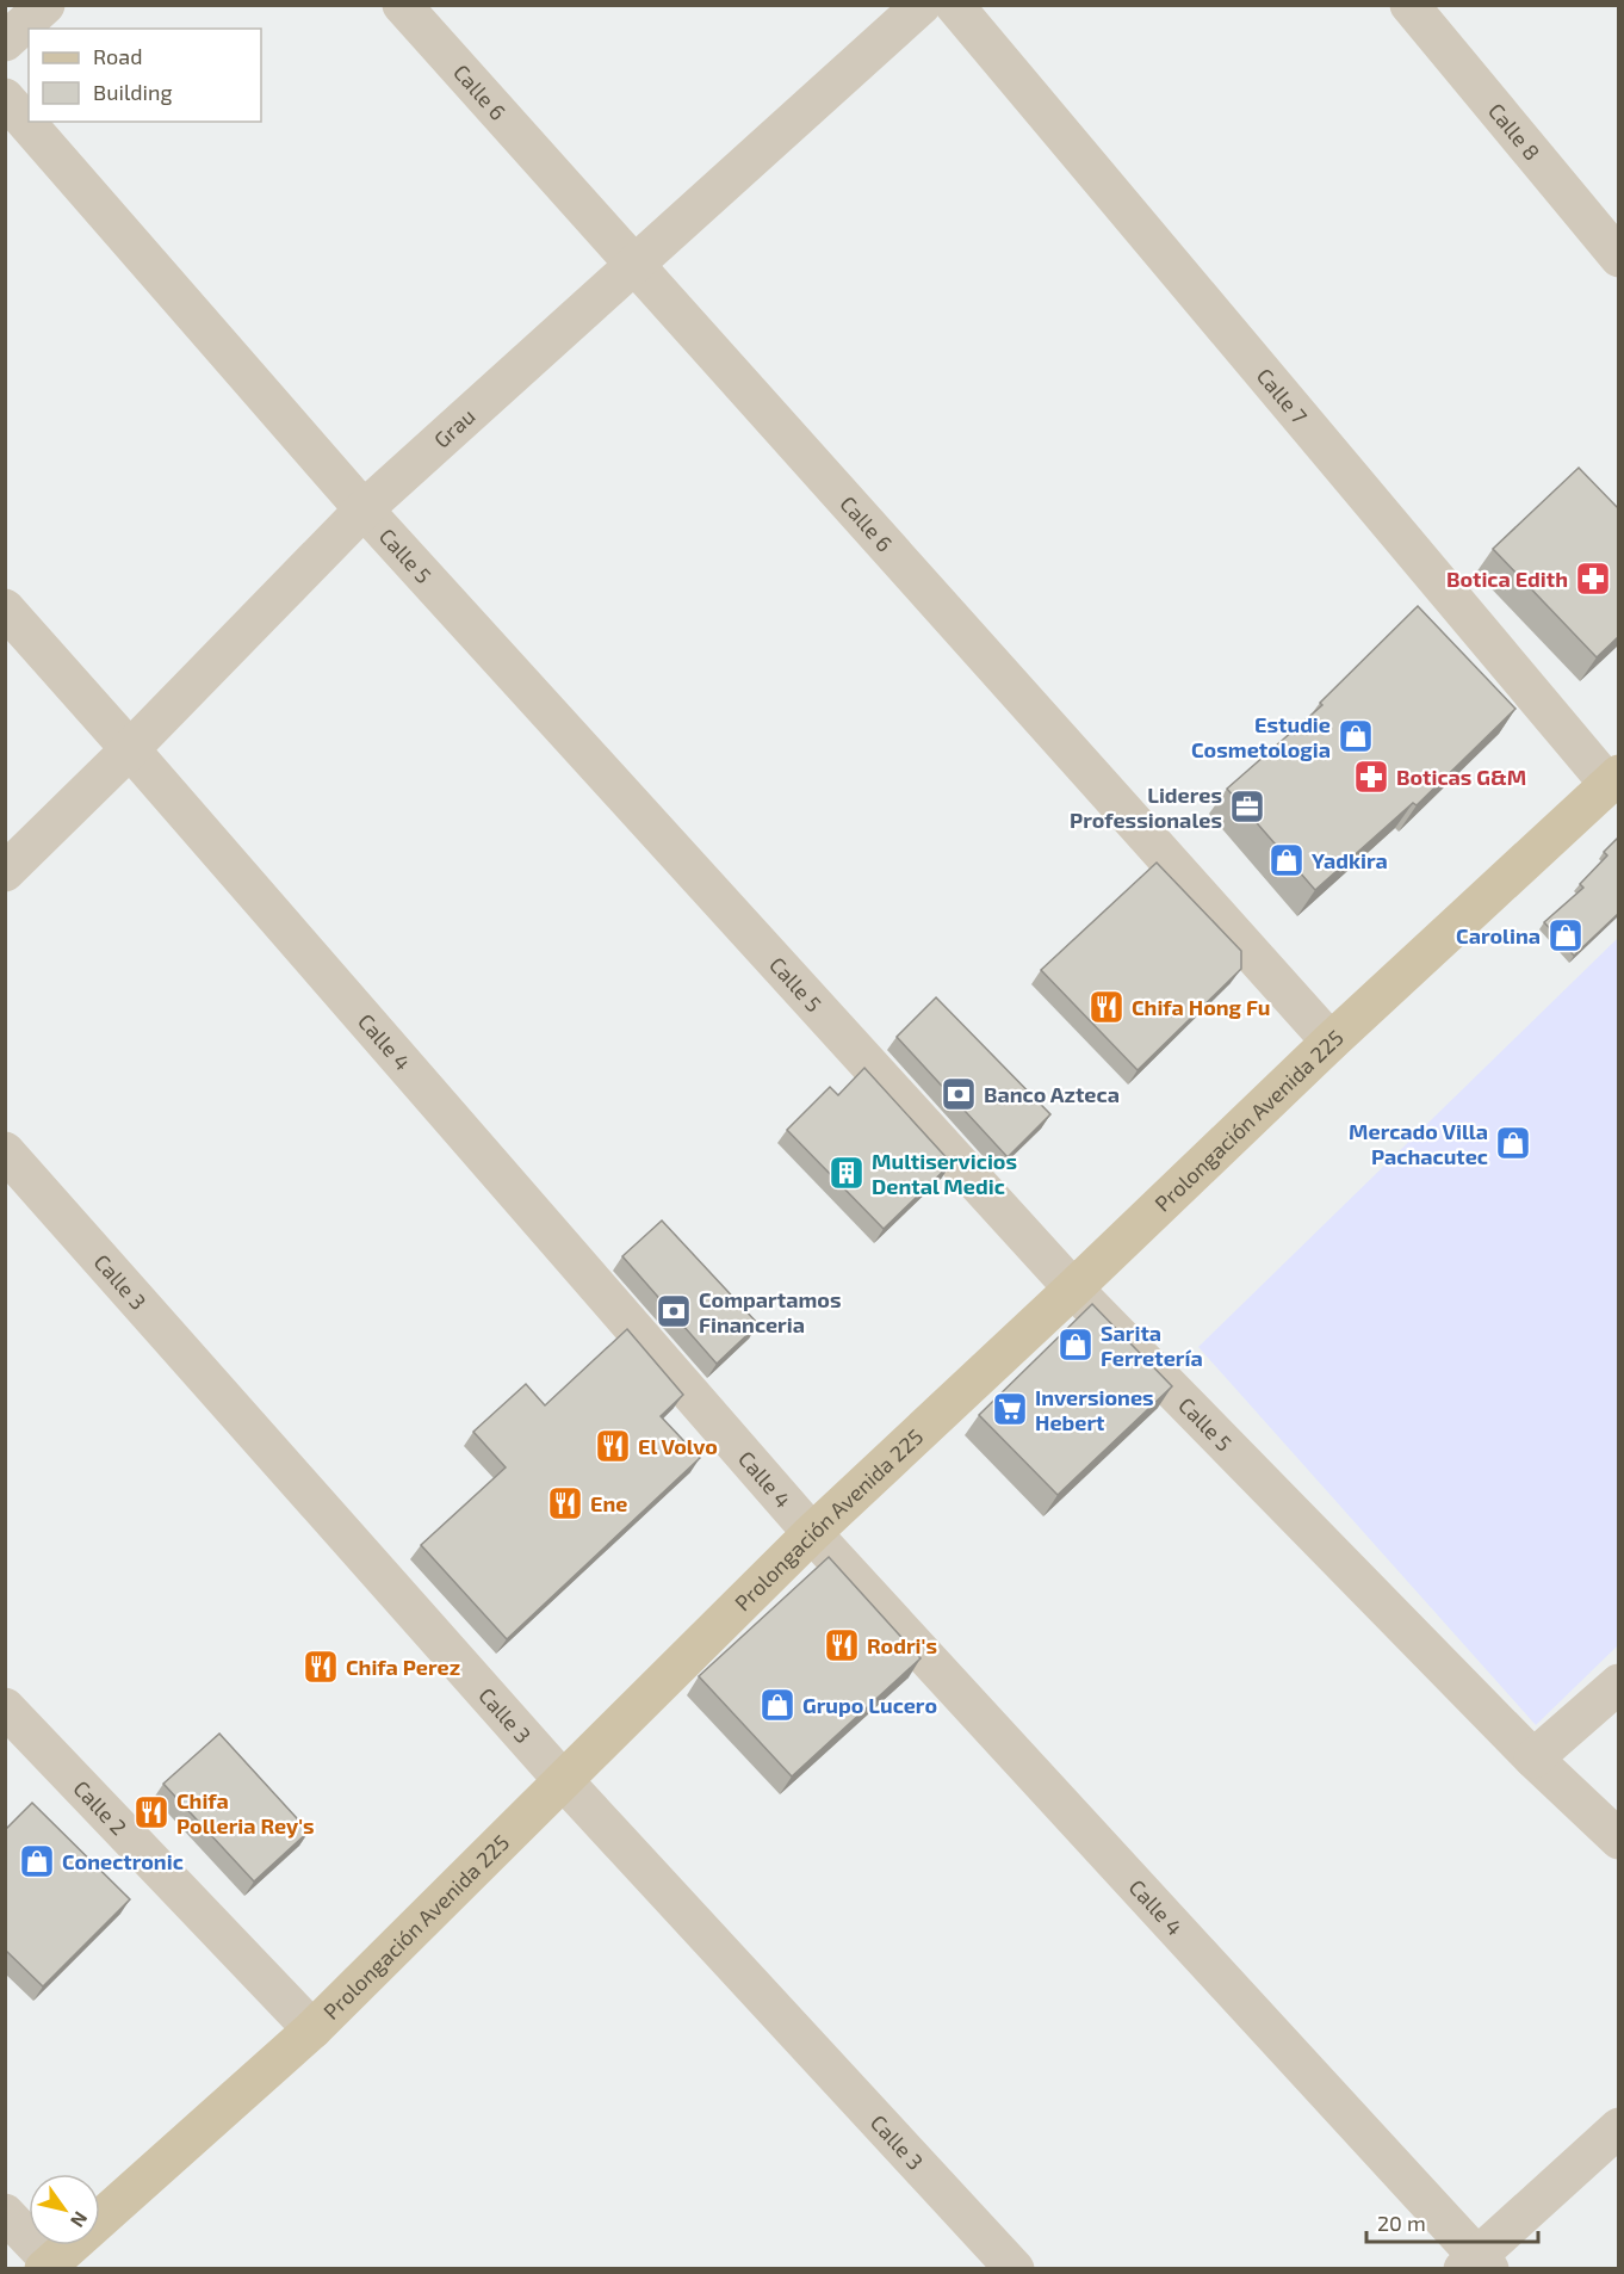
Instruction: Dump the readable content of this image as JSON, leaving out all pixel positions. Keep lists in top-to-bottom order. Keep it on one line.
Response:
{"streets":{"main road":["Prolongación Avenida 225"],"street":["Calle 6","Calle 8","Calle 7","Grau","Calle 5","Calle 4","Calle 3","Calle 2"]},"crossings":[["Calle 6","Grau"],["Calle 6","Prolongación Avenida 225"],["Calle 7","Prolongación Avenida 225"],["Grau","Calle 5"],["Grau","Calle 4"],["Calle 5","Prolongación Avenida 225"],["Calle 4","Prolongación Avenida 225"],["Prolongación Avenida 225","Calle 3"],["Prolongación Avenida 225","Calle 2"]],"places":{"pharmacy":["Botica Edith","Boticas G&M"],"shop":["Estudie Cosmetologia","Yadkira","Carolina","Mercado Villa Pachacutec","Sarita Ferretería","Grupo Lucero","Conectronic"],"office":["Lideres Professionales"],"restaurant":["Chifa Hong Fu","El Volvo","Ene","Rodri's","Chifa Perez","Chifa Polleria Rey's"],"bank":["Banco Azteca","Compartamos Financeria"],"building":["Multiservicios Dental Medic"],"supermarket":["Inversiones Hebert"]},"legend":["Road","Building"],"scale_bar":"20 m","north":"bottom right"}
